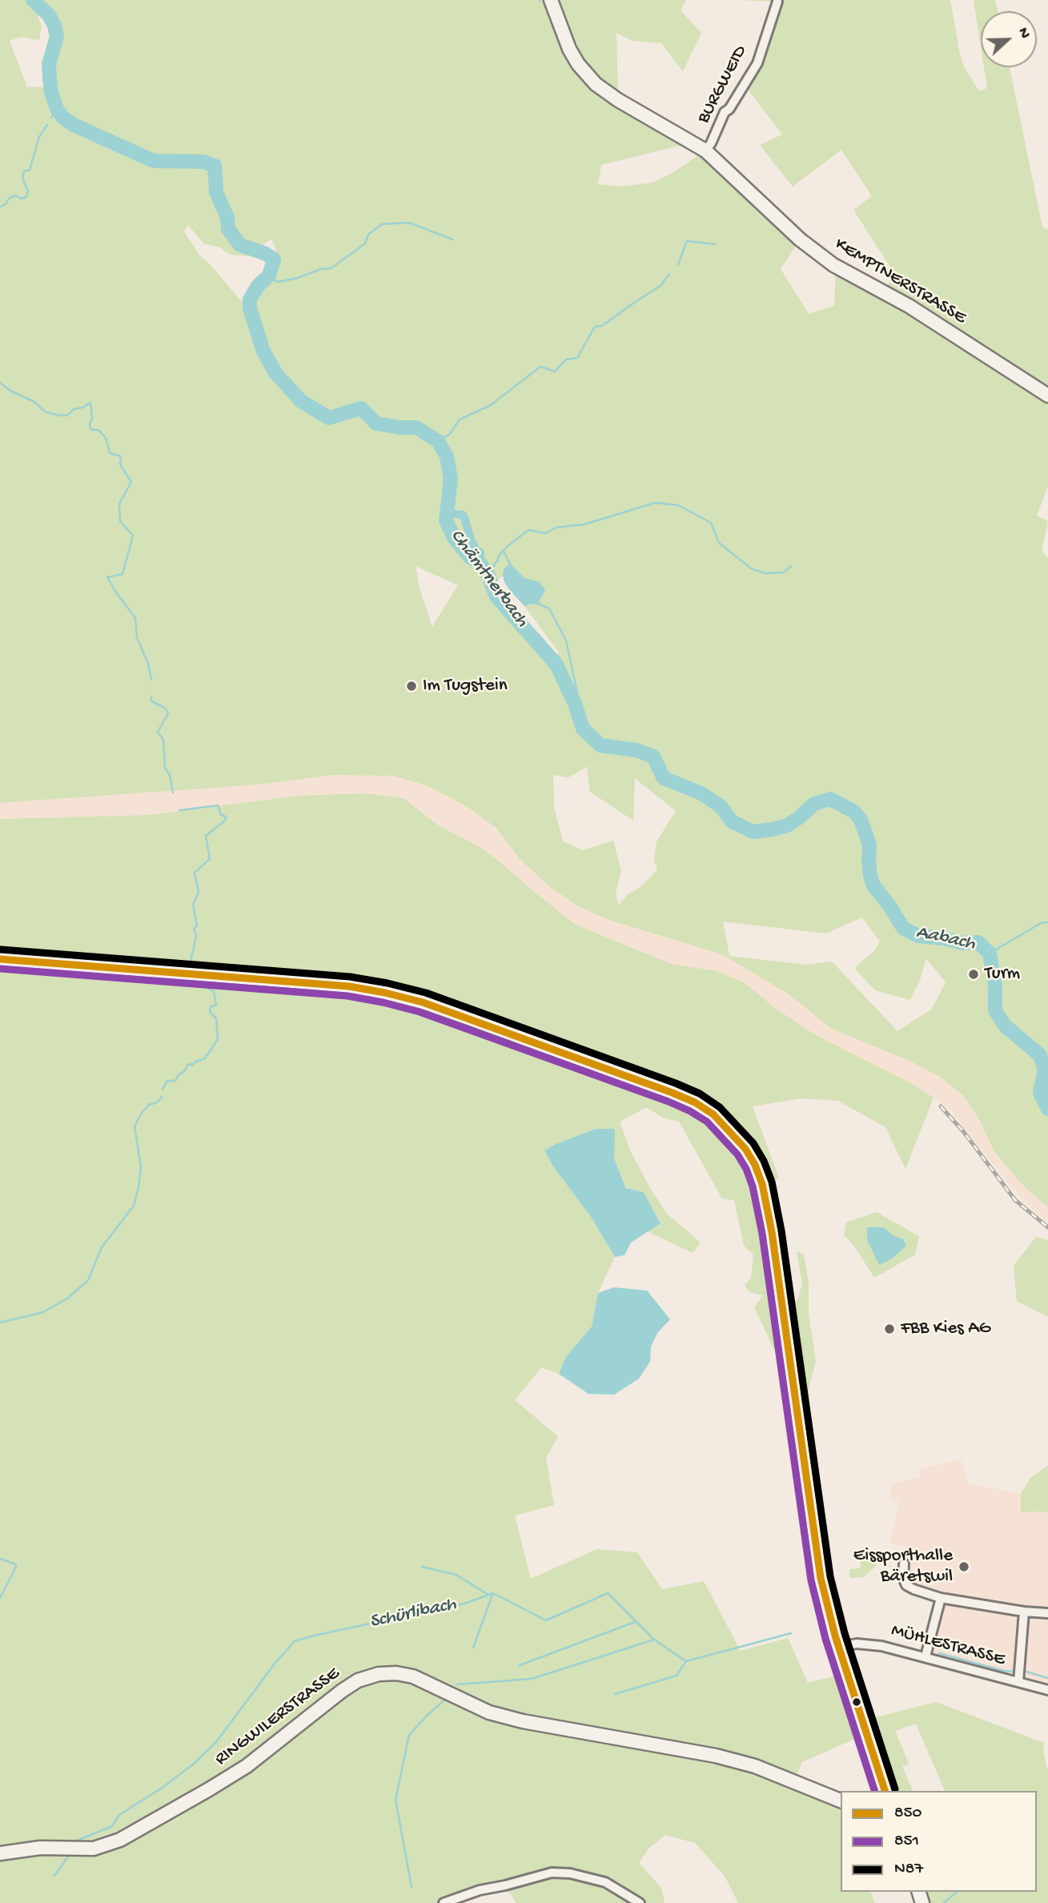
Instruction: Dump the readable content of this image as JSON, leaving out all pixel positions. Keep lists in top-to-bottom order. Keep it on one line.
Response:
{"streets":{"street":["BURGWEID","KEMPTNERSTRASSE","MÜHLESTRASSE","RINGWILERSTRASSE"]},"crossings":[["BURGWEID","KEMPTNERSTRASSE"]],"water":["Chämtnerbach","Aabach","Schürlibach"],"places":["Im Tugstein","Turm","FBB Kies AG","Eissporthalle Bäretswil"],"lines":["transit line N87","transit line 850","transit line 851"],"legend":["850","851","N87"],"north":"right"}
